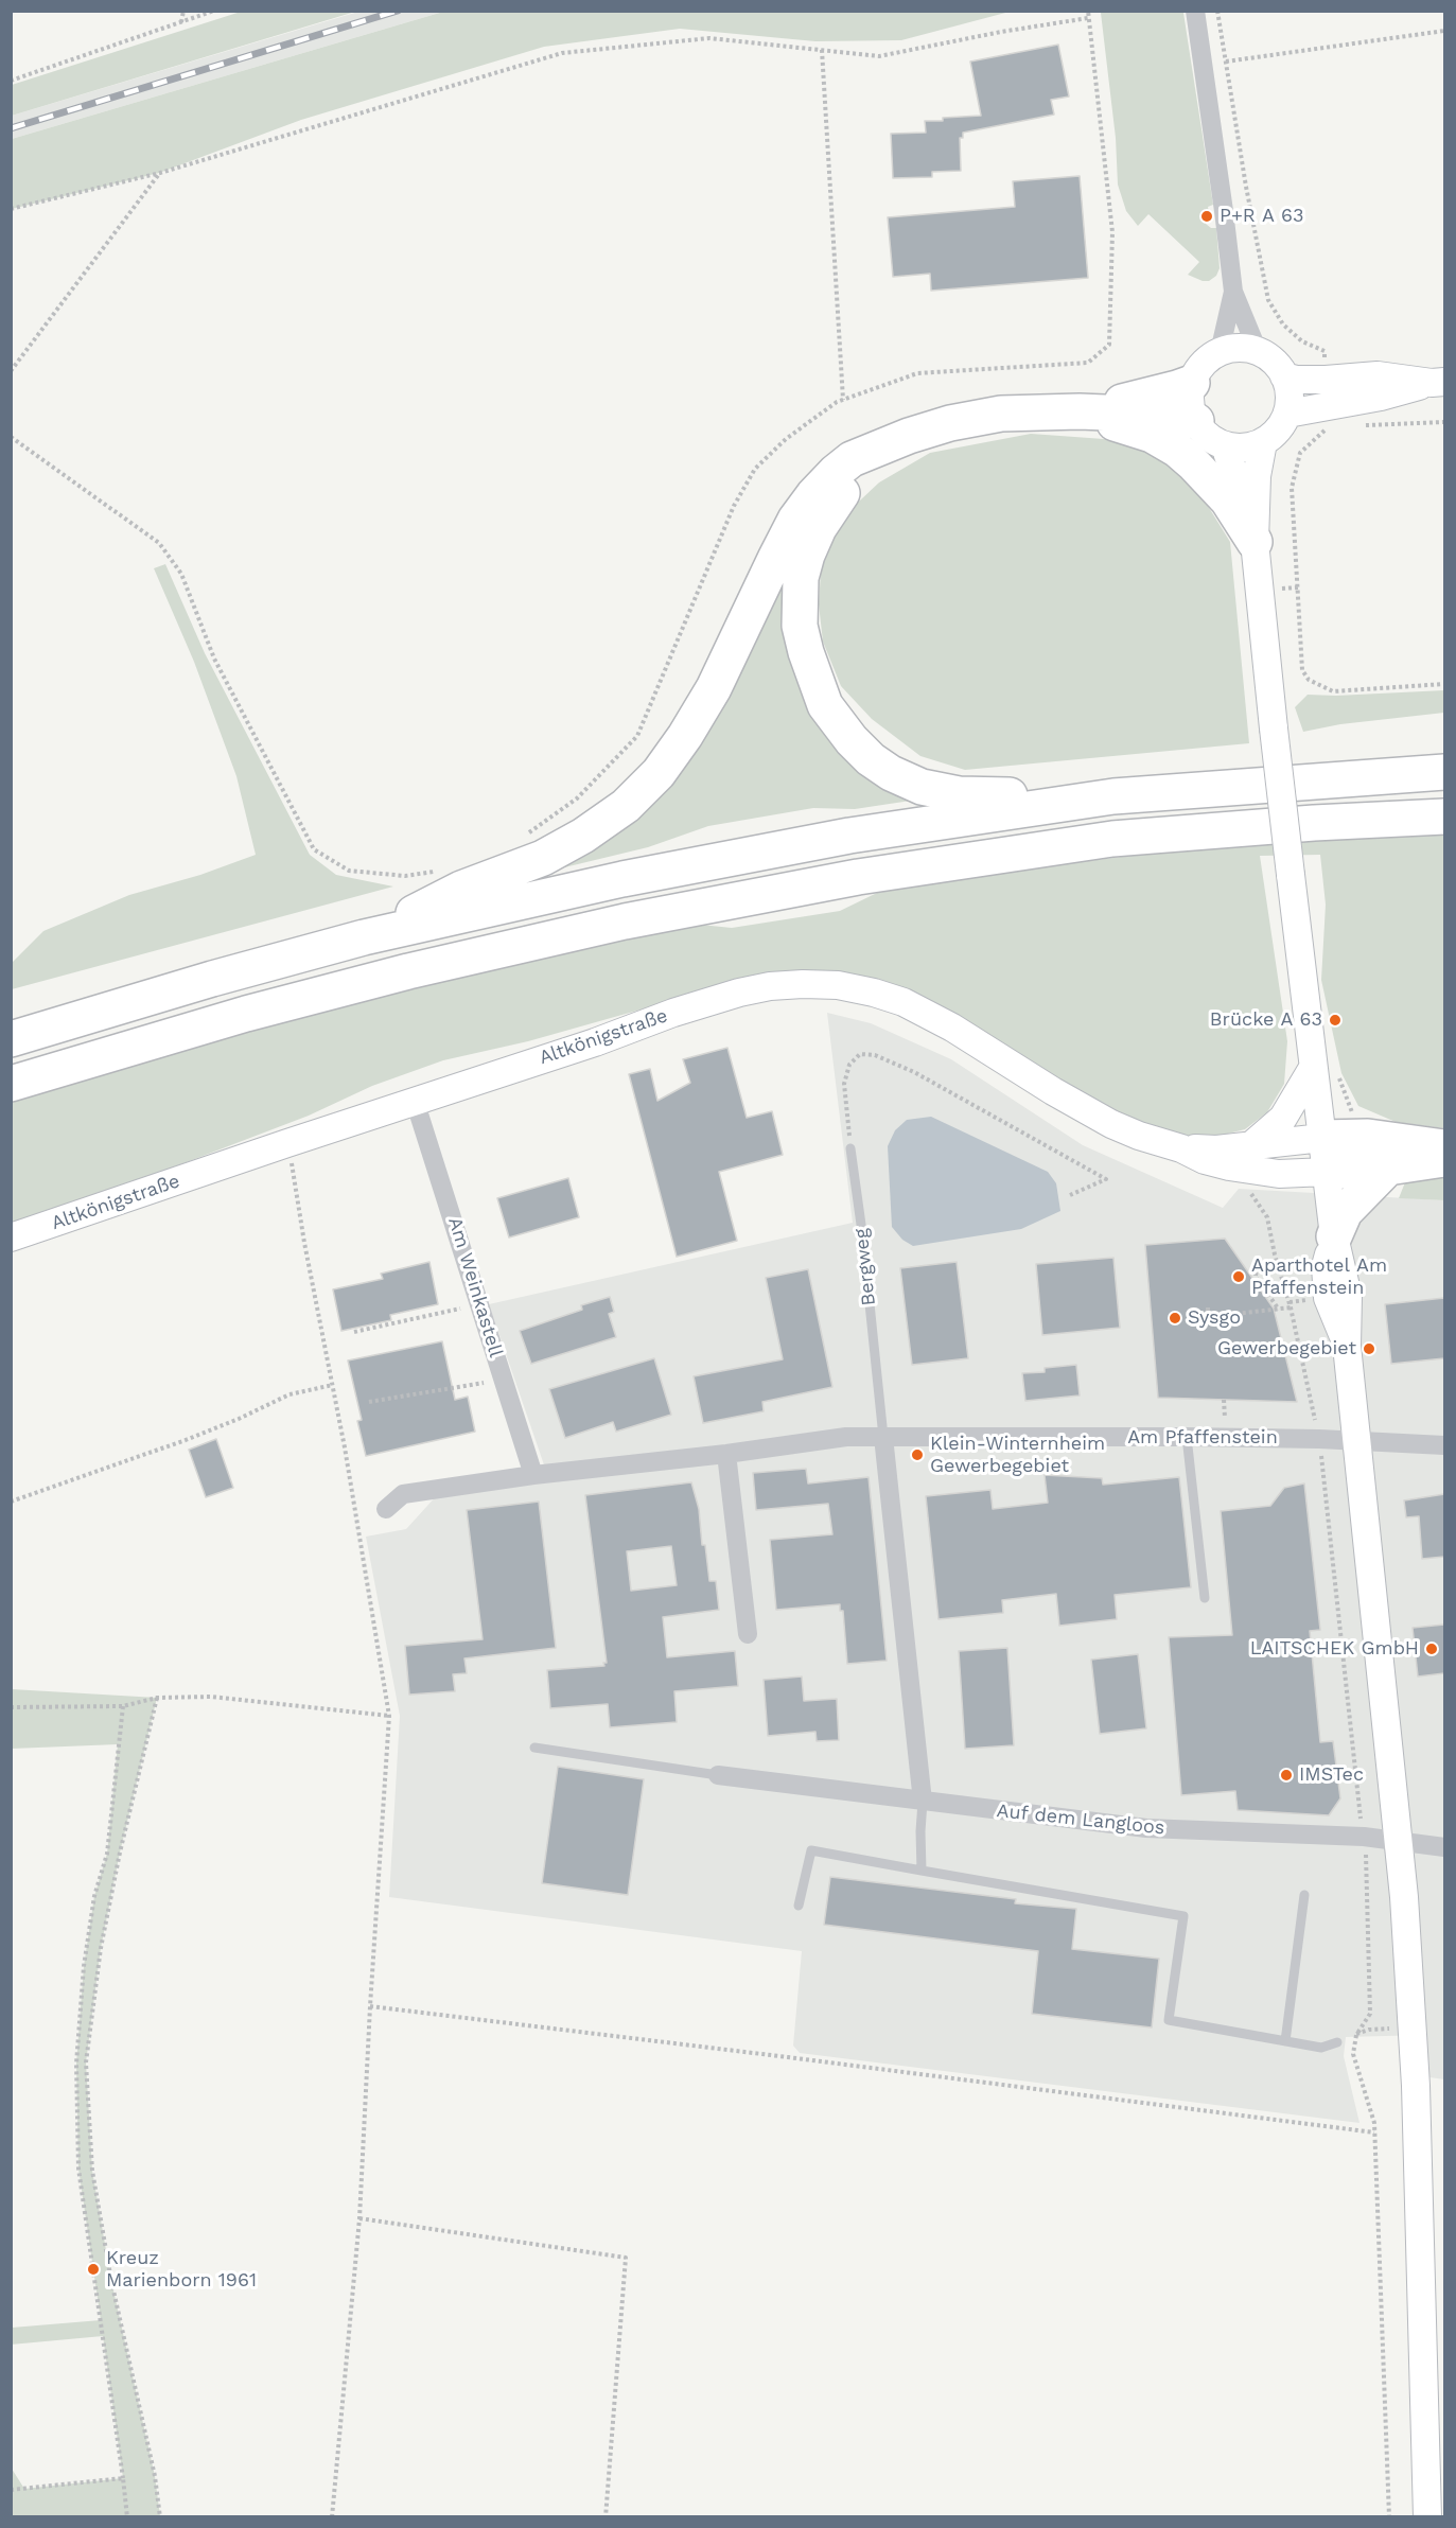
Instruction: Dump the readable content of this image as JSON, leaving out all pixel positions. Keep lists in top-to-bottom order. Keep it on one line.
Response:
{"streets":{"main road":["Altkönigstraße"],"street":["Bergweg","Am Weinkastell","Am Pfaffenstein","Auf dem Langloos"]},"crossings":[["Altkönigstraße","Am Weinkastell"],["Bergweg","Am Pfaffenstein"],["Bergweg","Auf dem Langloos"]],"places":["P+R A 63","Brücke A 63","Aparthotel Am Pfaffenstein","Sysgo","Gewerbegebiet","Klein-Winternheim Gewerbegebiet","LAITSCHEK GmbH","IMSTec","Kreuz Marienborn 1961"]}
